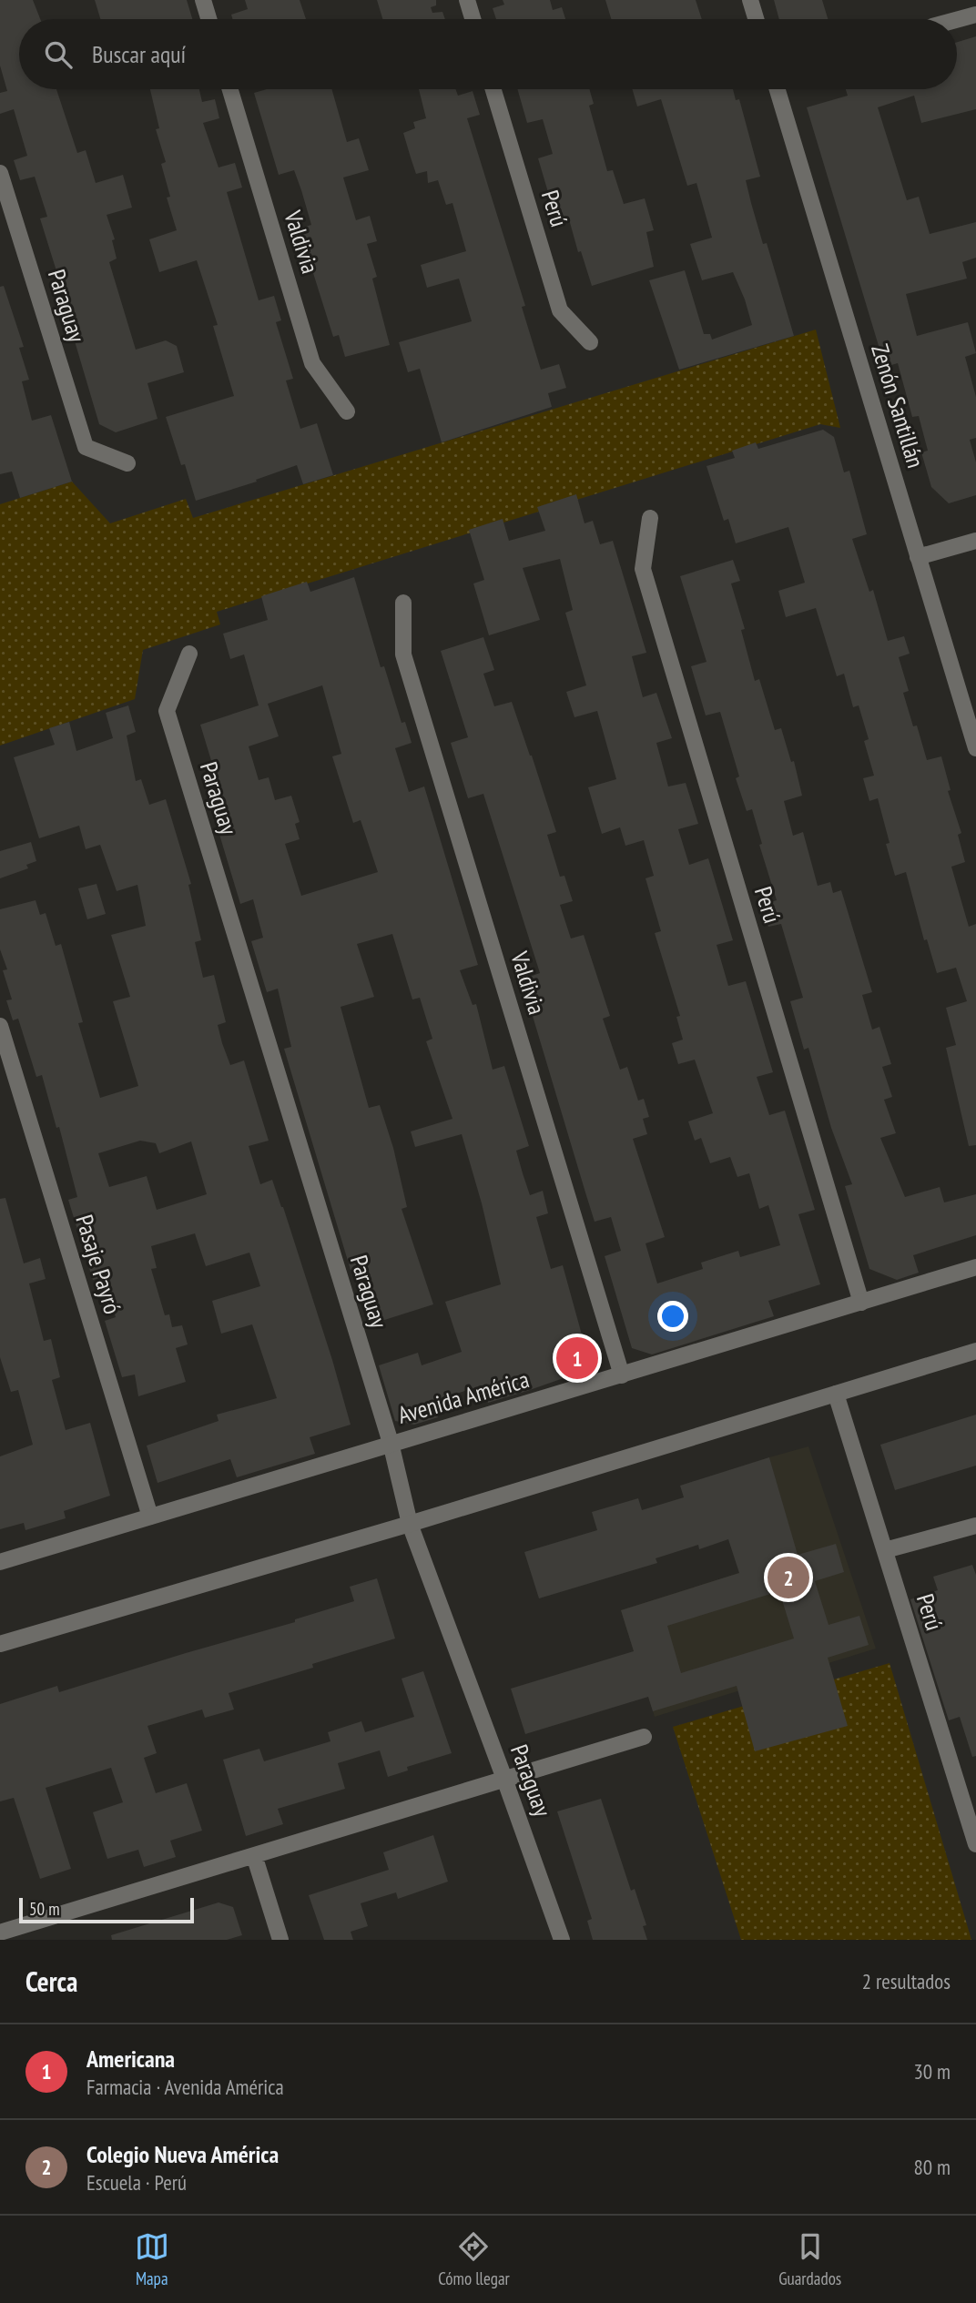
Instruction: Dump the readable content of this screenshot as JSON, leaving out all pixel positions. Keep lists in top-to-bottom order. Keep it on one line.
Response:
{"streets":{"street":["Perú","Valdivia","Paraguay","Zenón Santillán","Pasaje Payró","Avenida América"]},"crossings":[["Perú","Avenida América"],["Valdivia","Avenida América"],["Paraguay","Avenida América"],["Pasaje Payró","Avenida América"]],"scale_bar":"50 m","page":{"search":"Buscar aquí","pins":["1","2"],"scale":"50 m","heading":["Cerca","2 resultados"],"list":[{"mark":"1","name":"Americana","note":"Farmacia · Avenida América","value":"30 m"},{"mark":"2","name":"Colegio Nueva América","note":"Escuela · Perú","value":"80 m"}],"nav":["Mapa","Cómo llegar","Guardados"]}}
